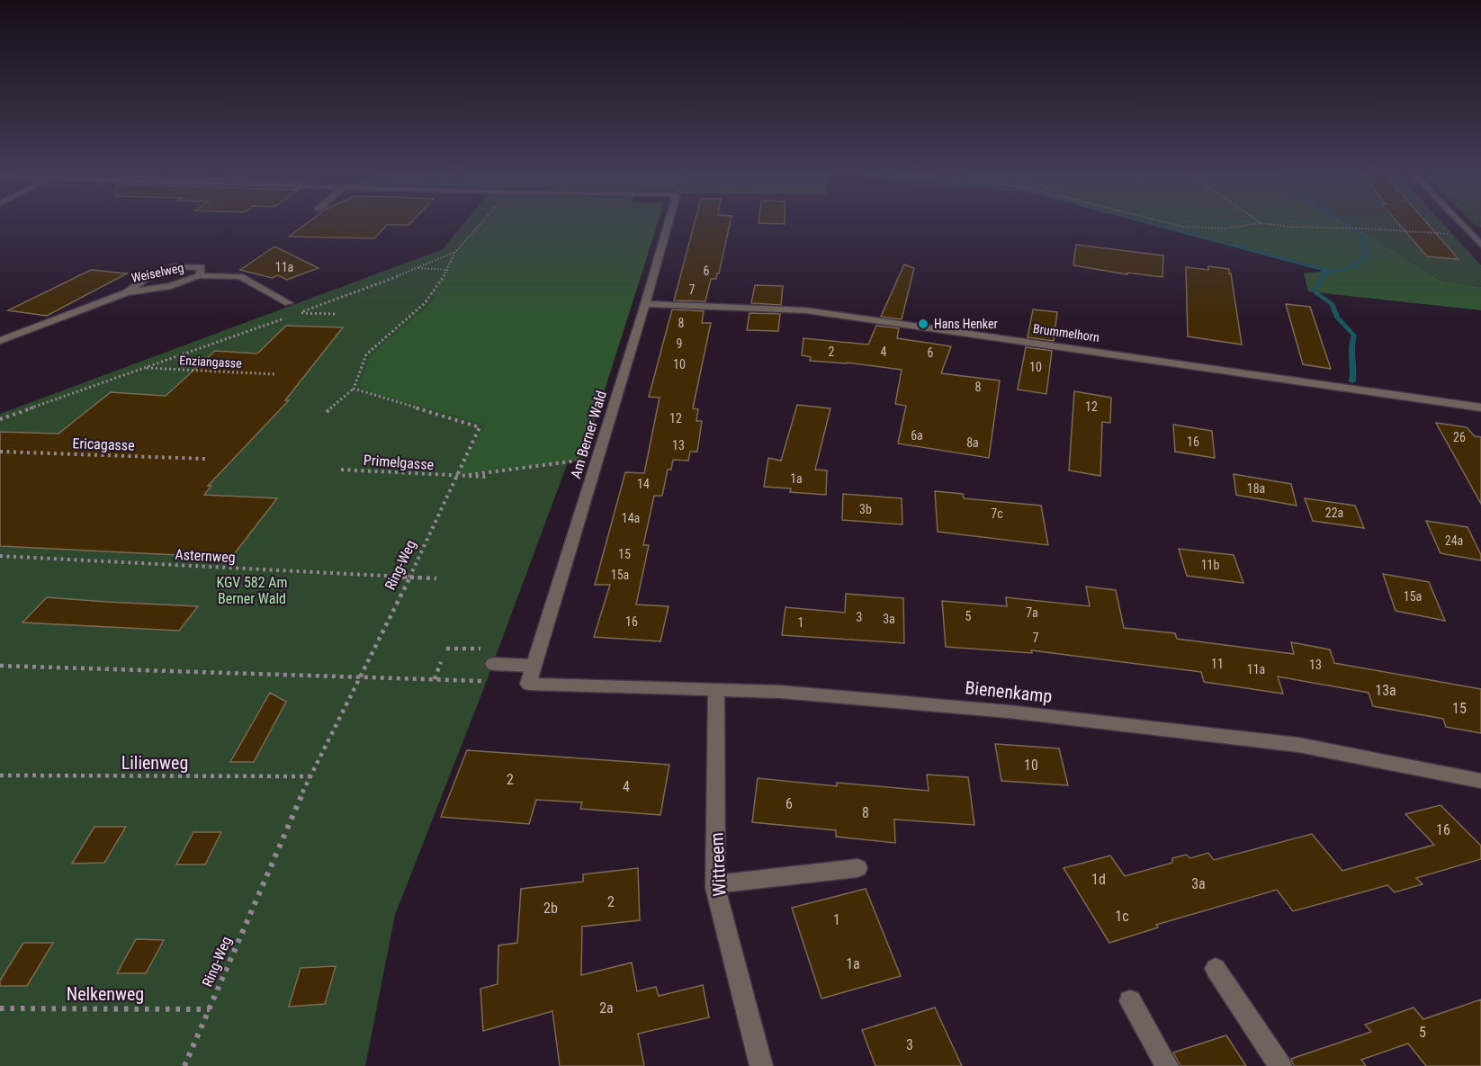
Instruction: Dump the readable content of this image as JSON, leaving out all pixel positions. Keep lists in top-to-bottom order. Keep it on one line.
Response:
{"streets":{"street":["Weiselweg","Brummelhorn","Am Berner Wald","Bienenkamp","Wittreem"],"path":["Enziangasse","Ericagasse","Primelgasse","Asternweg","Ring-Weg","Lilienweg","Nelkenweg"]},"crossings":[["Brummelhorn","Am Berner Wald"],["Am Berner Wald","Primelgasse"],["Am Berner Wald","Bienenkamp"],["Primelgasse","Ring-Weg"],["Asternweg","Ring-Weg"],["Ring-Weg","Lilienweg"],["Ring-Weg","Nelkenweg"],["Bienenkamp","Wittreem"]],"parks":["KGV 582 Am Berner Wald"],"places":["Hans Henker"],"house_numbers":["11a","6","7","8","9","2","4","6","10","10","8","12","12","6a","26","16","8a","13","1a","14","18a","3b","22a","7c","14a","24a","15","11b","15a","15a","7a","5","3","3a","16","1","7","11","13","11a","13a","15","10","2","4","6","8","16","1d","3a","2","2b","1c","1","1a","2a","5","3"]}
